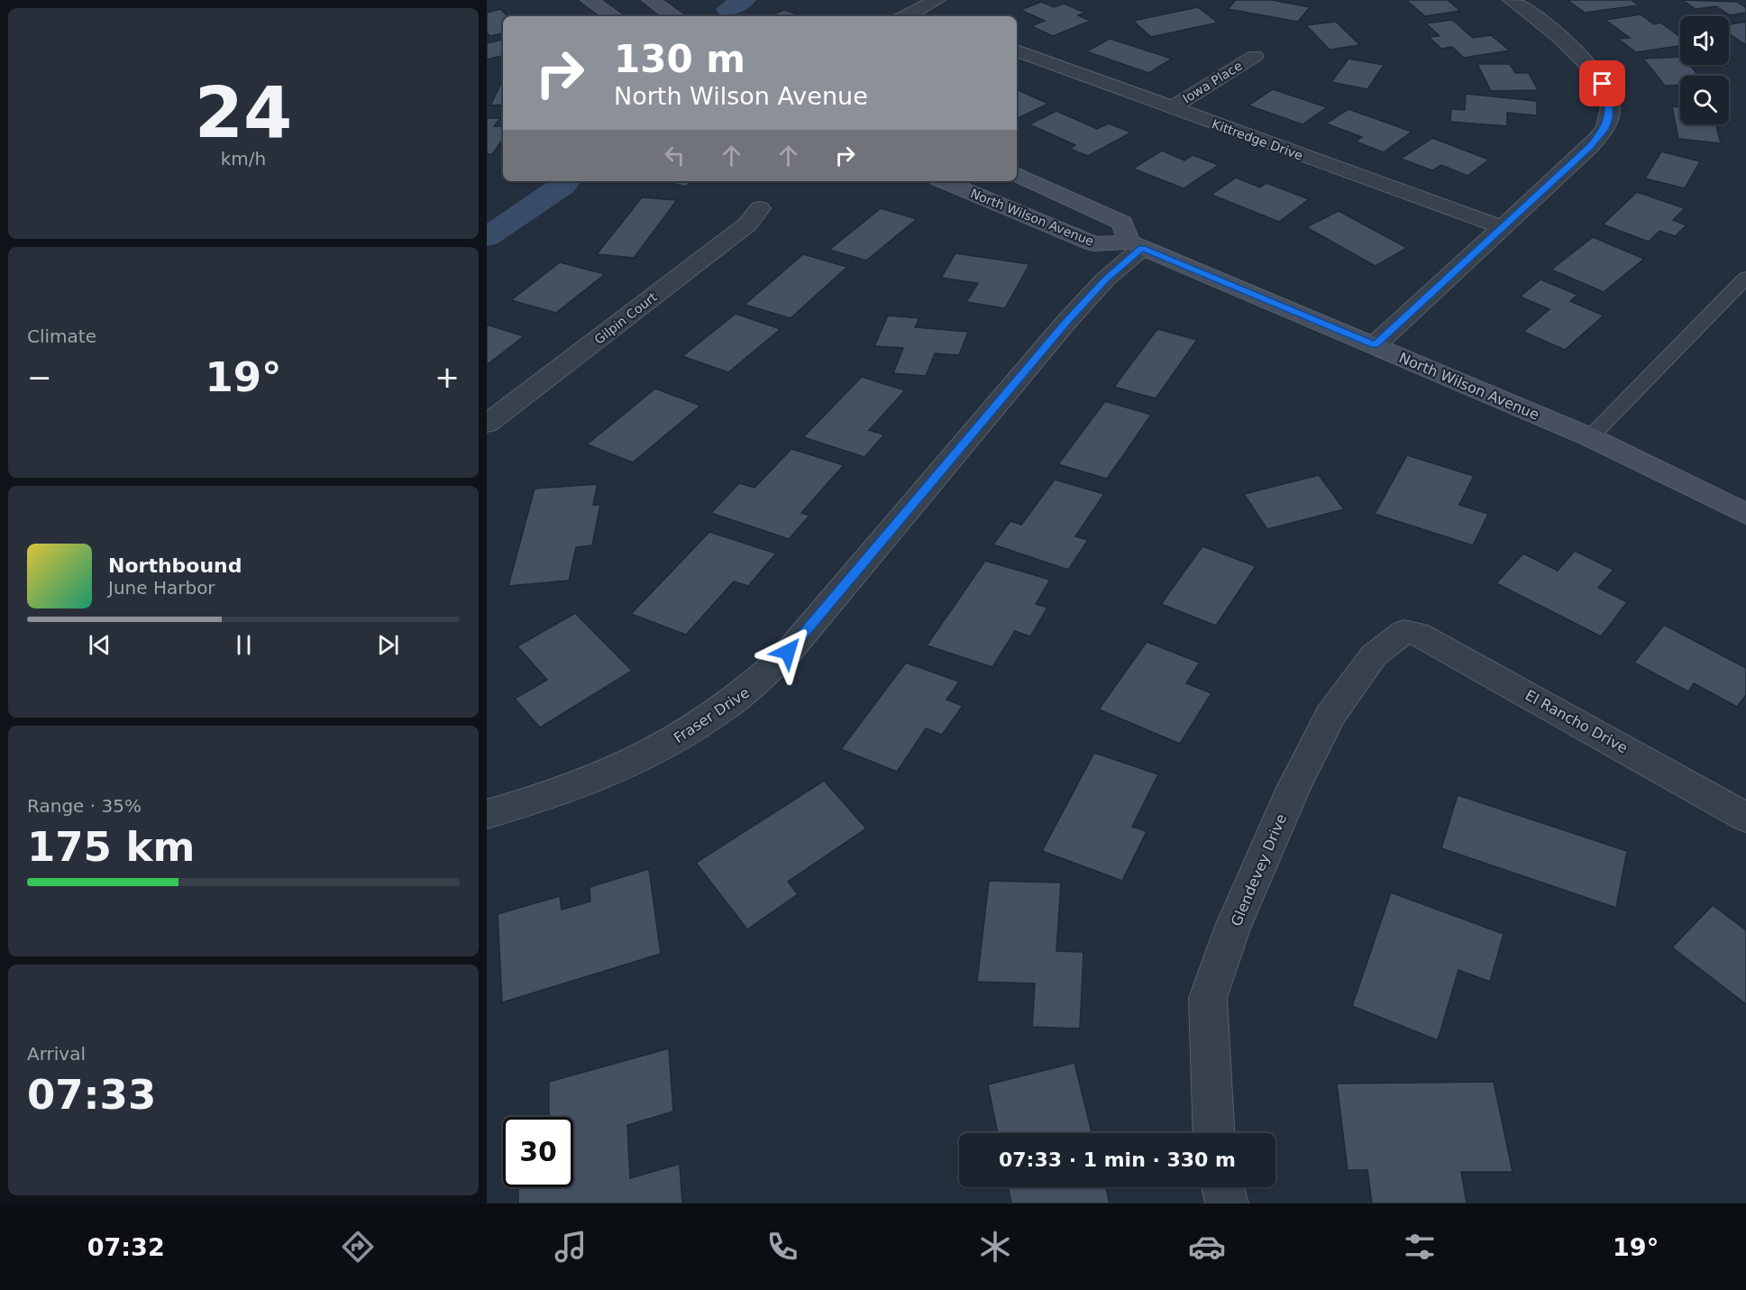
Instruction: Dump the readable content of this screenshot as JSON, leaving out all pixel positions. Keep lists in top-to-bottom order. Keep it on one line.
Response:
{"streets":{"main road":["North Wilson Avenue"],"street":["Iowa Place","Kittredge Drive","Gilpin Court","Fraser Drive","El Rancho Drive","Glendevey Drive"]},"crossings":[["Iowa Place","Kittredge Drive"],["North Wilson Avenue","Fraser Drive"],["El Rancho Drive","Glendevey Drive"]],"page":{"tile":[["24","km/h"],"Climate",["Range · 35%","175 km"],["Arrival","07:33"]],"turn":["130 m","North Wilson Avenue"],"heat":["−","19°","+"],"song":["Northbound","June Harbor"],"limit":"30","trip":"07:33 · 1 min · 330 m","tabs":["07:32","19°"]}}
